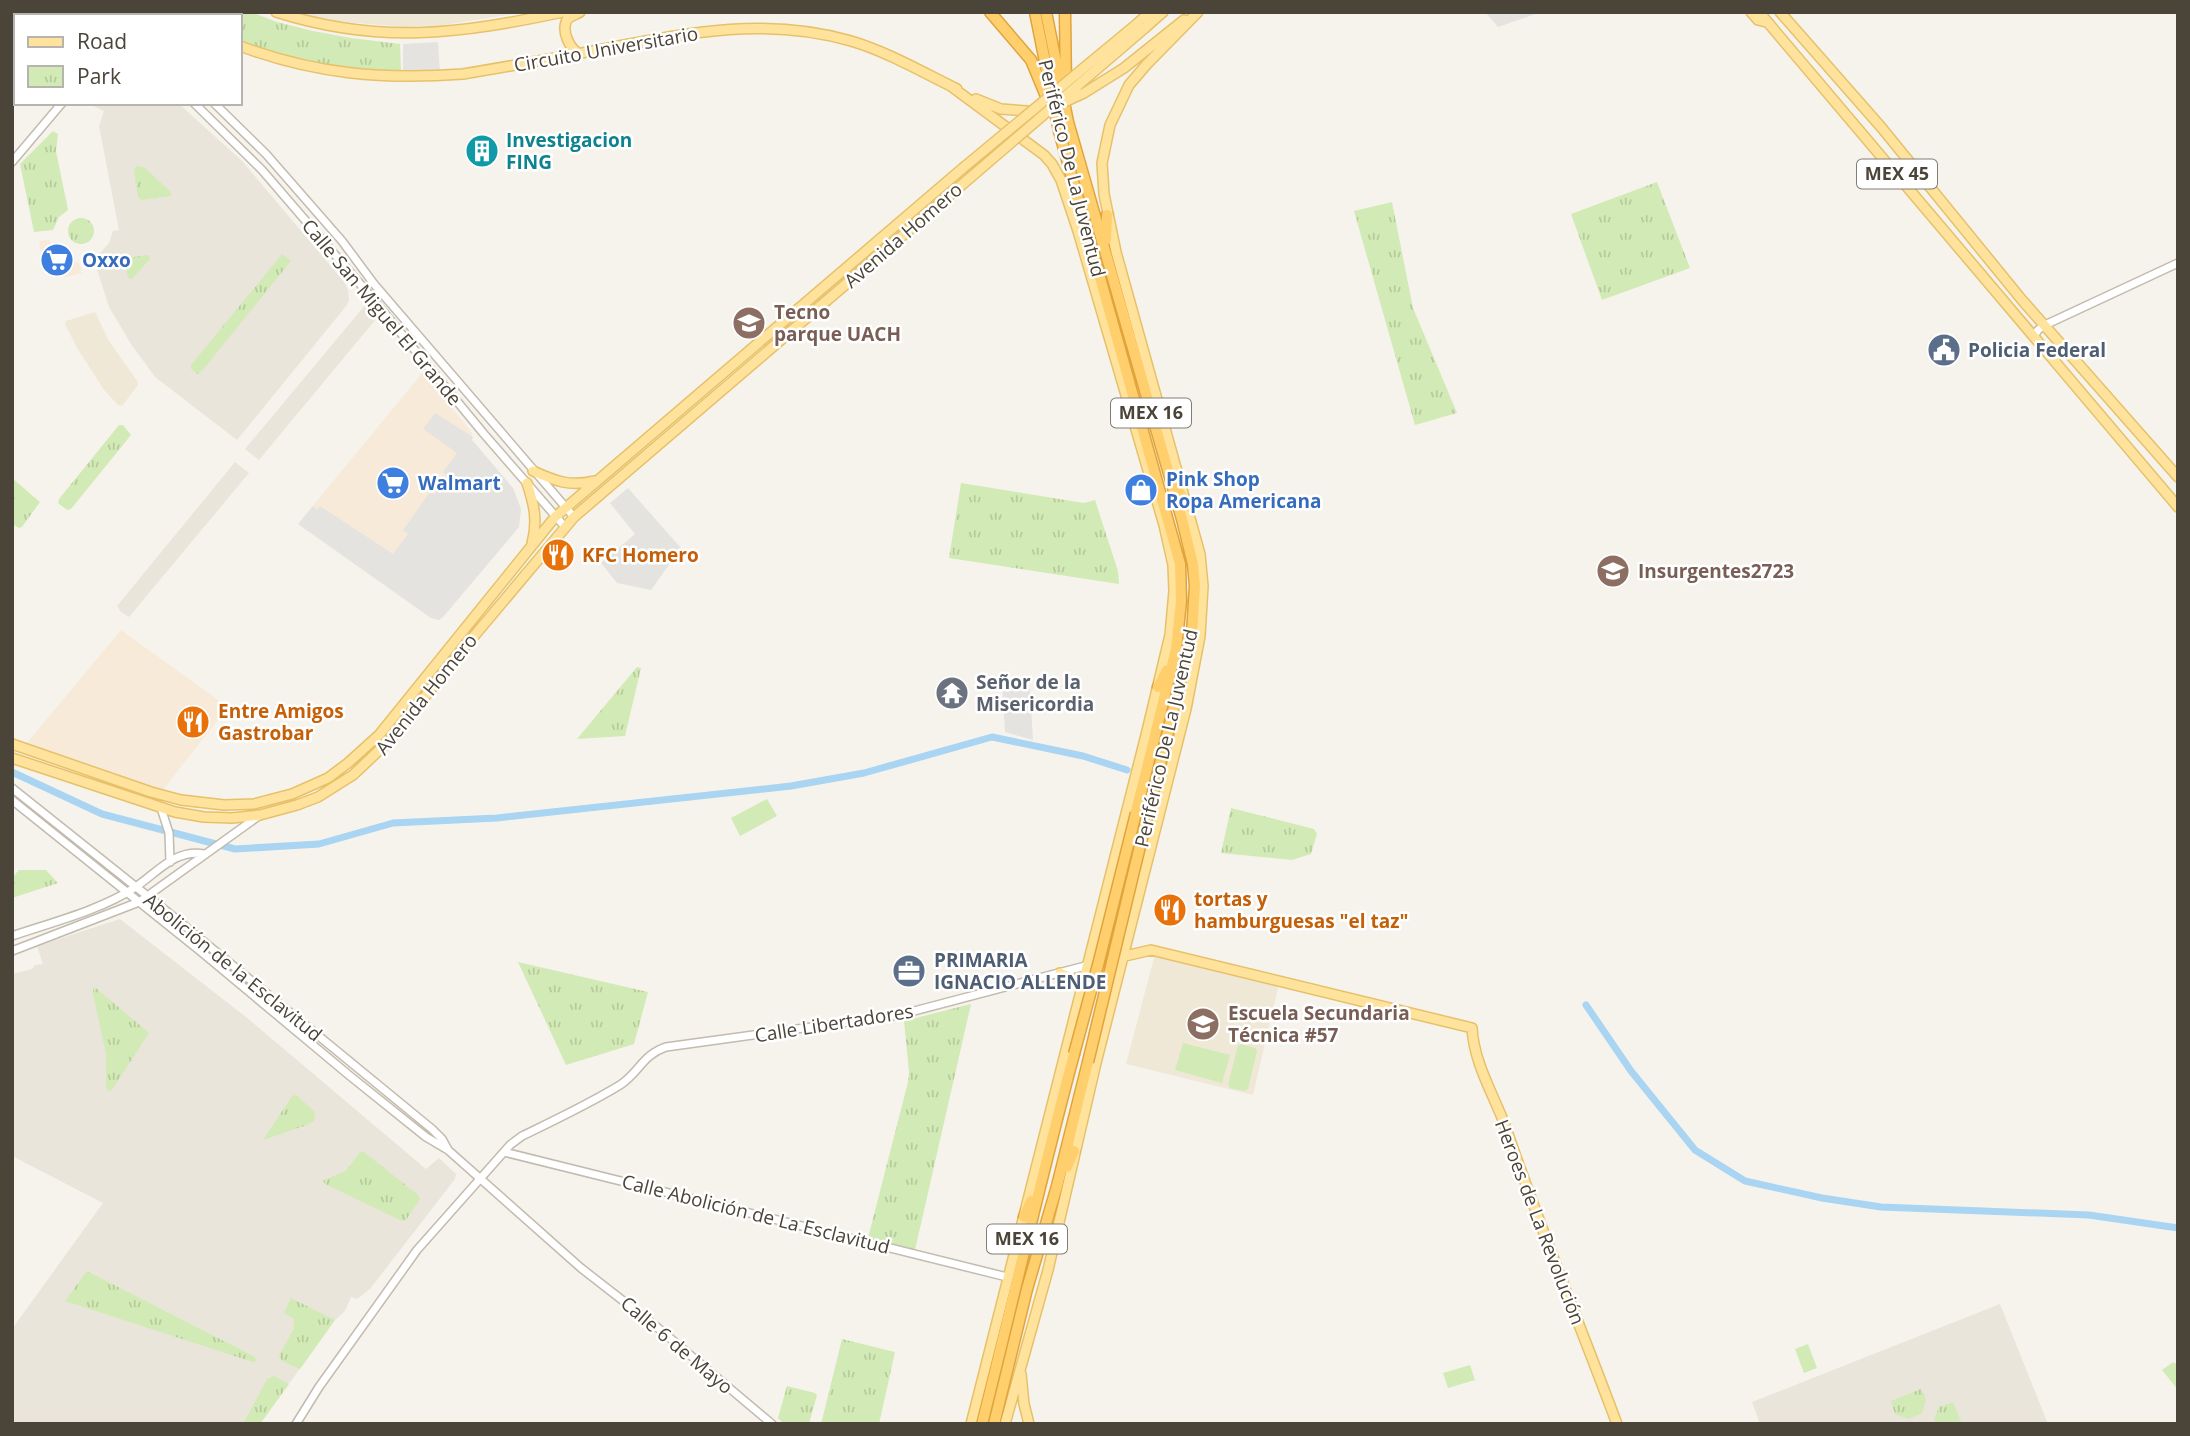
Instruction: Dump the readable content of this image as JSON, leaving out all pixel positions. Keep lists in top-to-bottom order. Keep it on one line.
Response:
{"streets":{"highway":["Periférico De La Juventud","MEX 16"],"main road":["Circuito Universitario","MEX 45","Avenida Homero","Calle Libertadores","Heroes de La Revolución"],"street":["Calle San Miguel El Grande","Abolición de la Esclavitud","Calle Abolición de La Esclavitud","Calle 6 de Mayo"]},"crossings":[["Circuito Universitario","Periférico De La Juventud"],["Periférico De La Juventud","Calle Libertadores"],["Periférico De La Juventud","Calle Abolición de La Esclavitud"],["Avenida Homero","Calle San Miguel El Grande"],["Abolición de la Esclavitud","Calle Libertadores"],["Abolición de la Esclavitud","Calle 6 de Mayo"],["Calle Libertadores","Calle Abolición de La Esclavitud"],["Calle Libertadores","Heroes de La Revolución"],["Calle Libertadores","Calle 6 de Mayo"]],"places":{"building":["Investigacion FING"],"supermarket":["Oxxo","Walmart"],"school or university":["Tecno parque UACH","Insurgentes2723","Escuela Secundaria Técnica #57"],"public building":["Policia Federal"],"shop":["Pink Shop Ropa Americana"],"restaurant":["KFC Homero","Entre Amigos Gastrobar","tortas y hamburguesas \"el taz\""],"temple":["Señor de la Misericordia"],"office":["PRIMARIA IGNACIO ALLENDE"]},"legend":["Road","Park"]}
